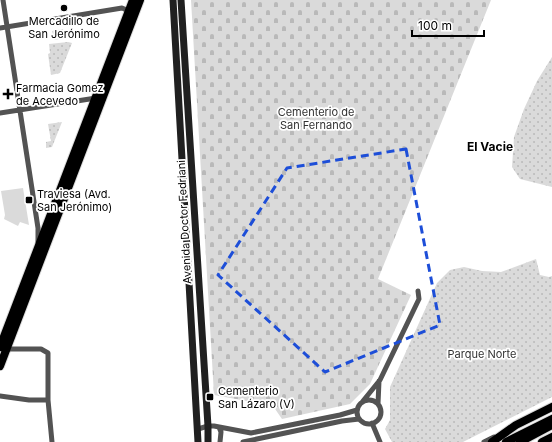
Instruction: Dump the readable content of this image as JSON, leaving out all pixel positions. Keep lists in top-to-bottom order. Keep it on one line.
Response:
{"streets":{"main road":["Avenida Doctor Fedriani"]},"districts":["El Vacie"],"parks":["Cementerio de San Fernando","Parque Norte"],"places":{"other":["Mercadillo de San Jerónimo"],"health":["Farmacia Gomez de Acevedo"],"transit":["Traviesa (Avd. San Jerónimo)","Cementerio San Lázaro (V)"]},"scale_bar":"100 m"}
